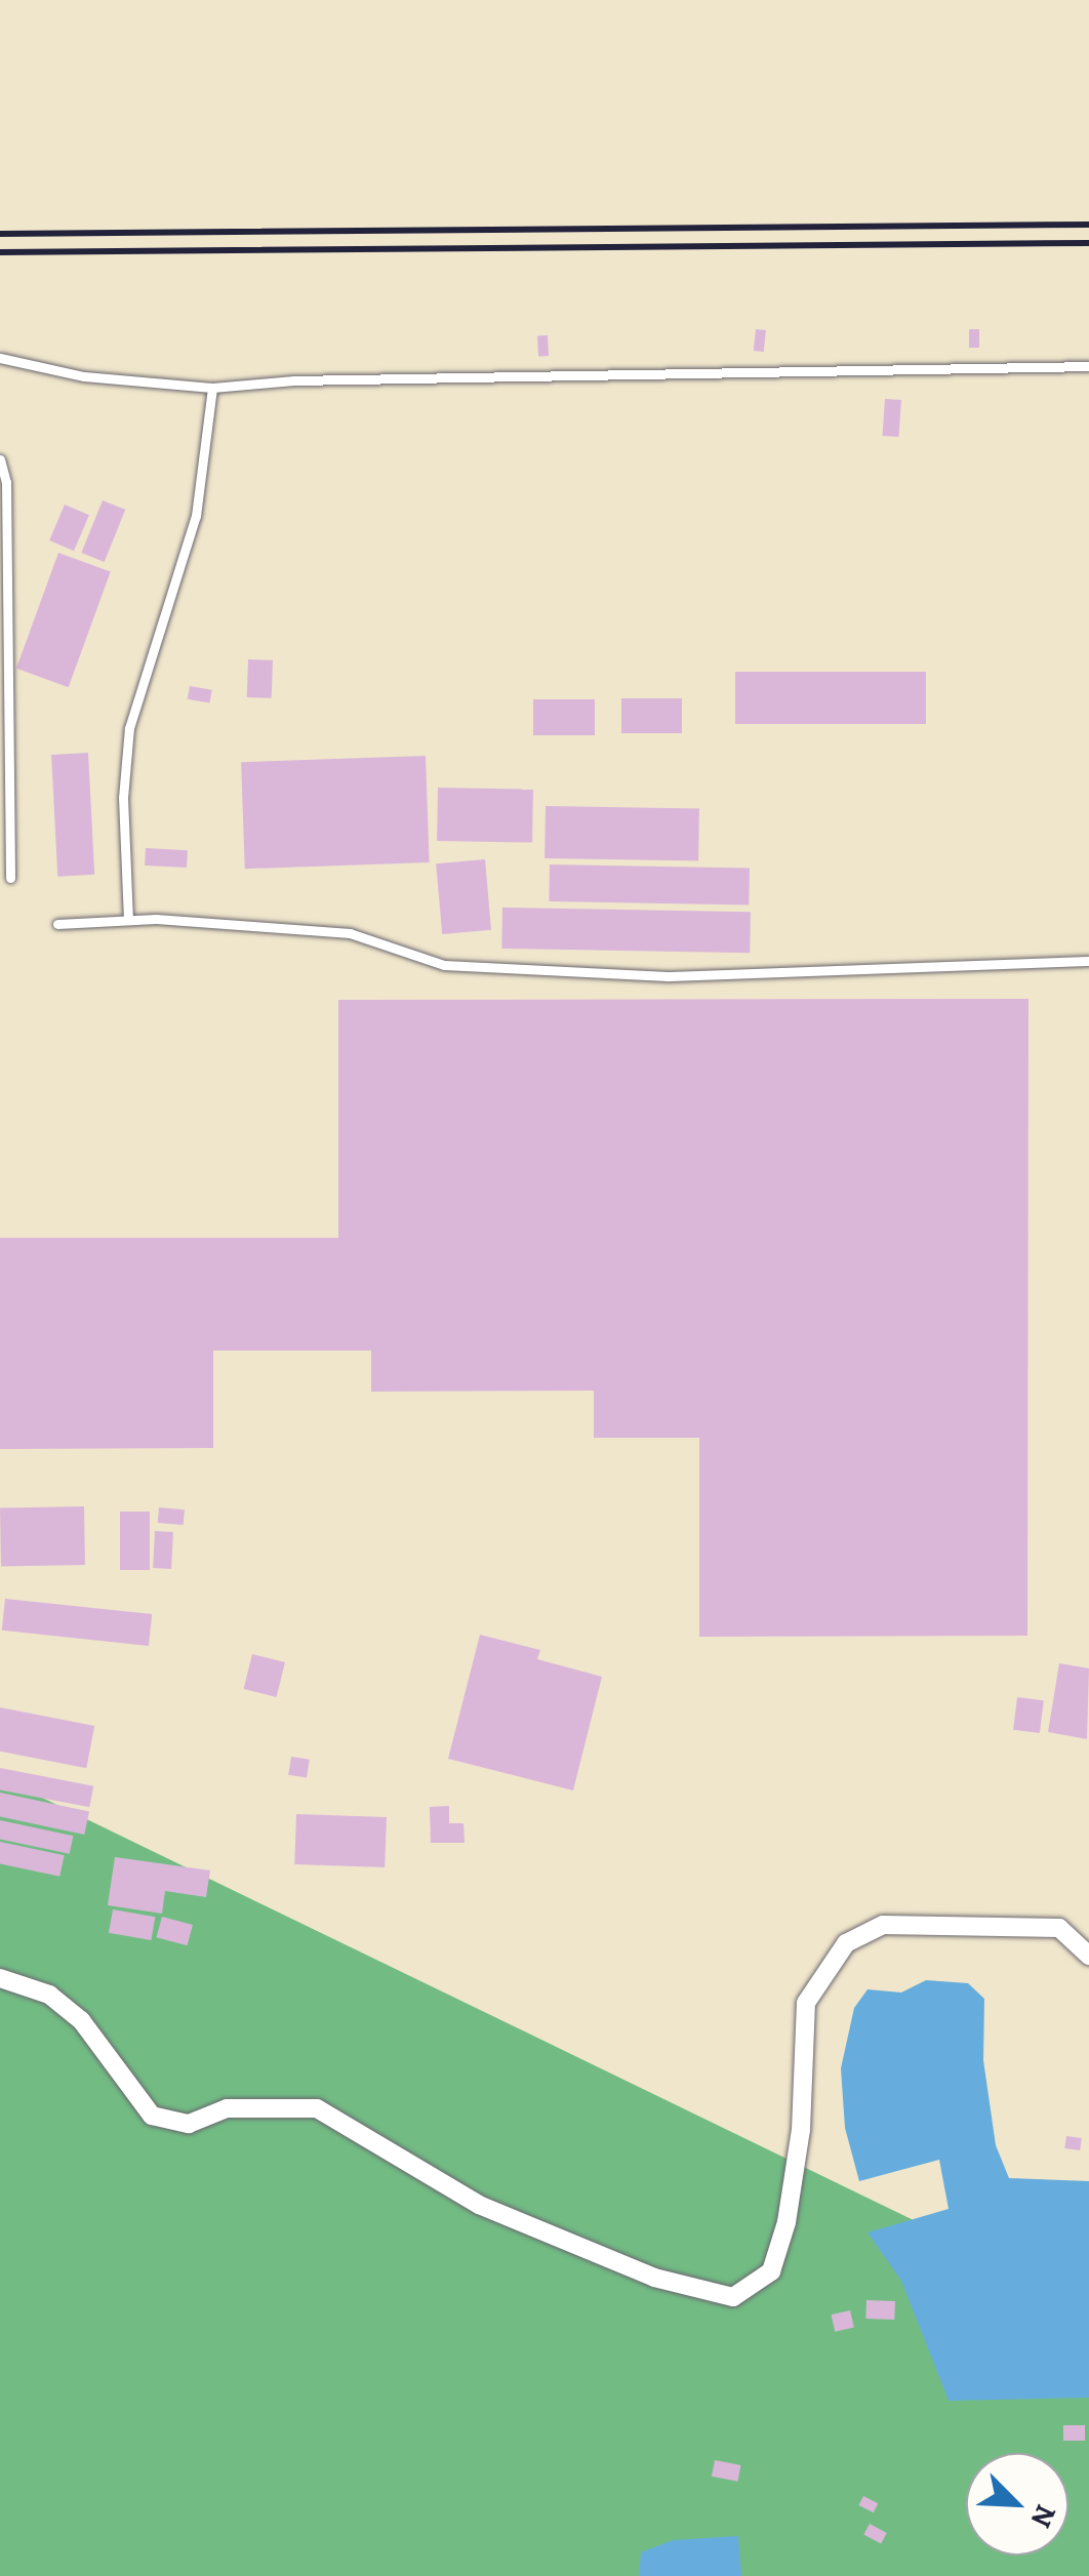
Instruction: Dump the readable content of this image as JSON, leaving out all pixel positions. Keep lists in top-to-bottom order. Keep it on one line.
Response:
{"north":"bottom right"}
